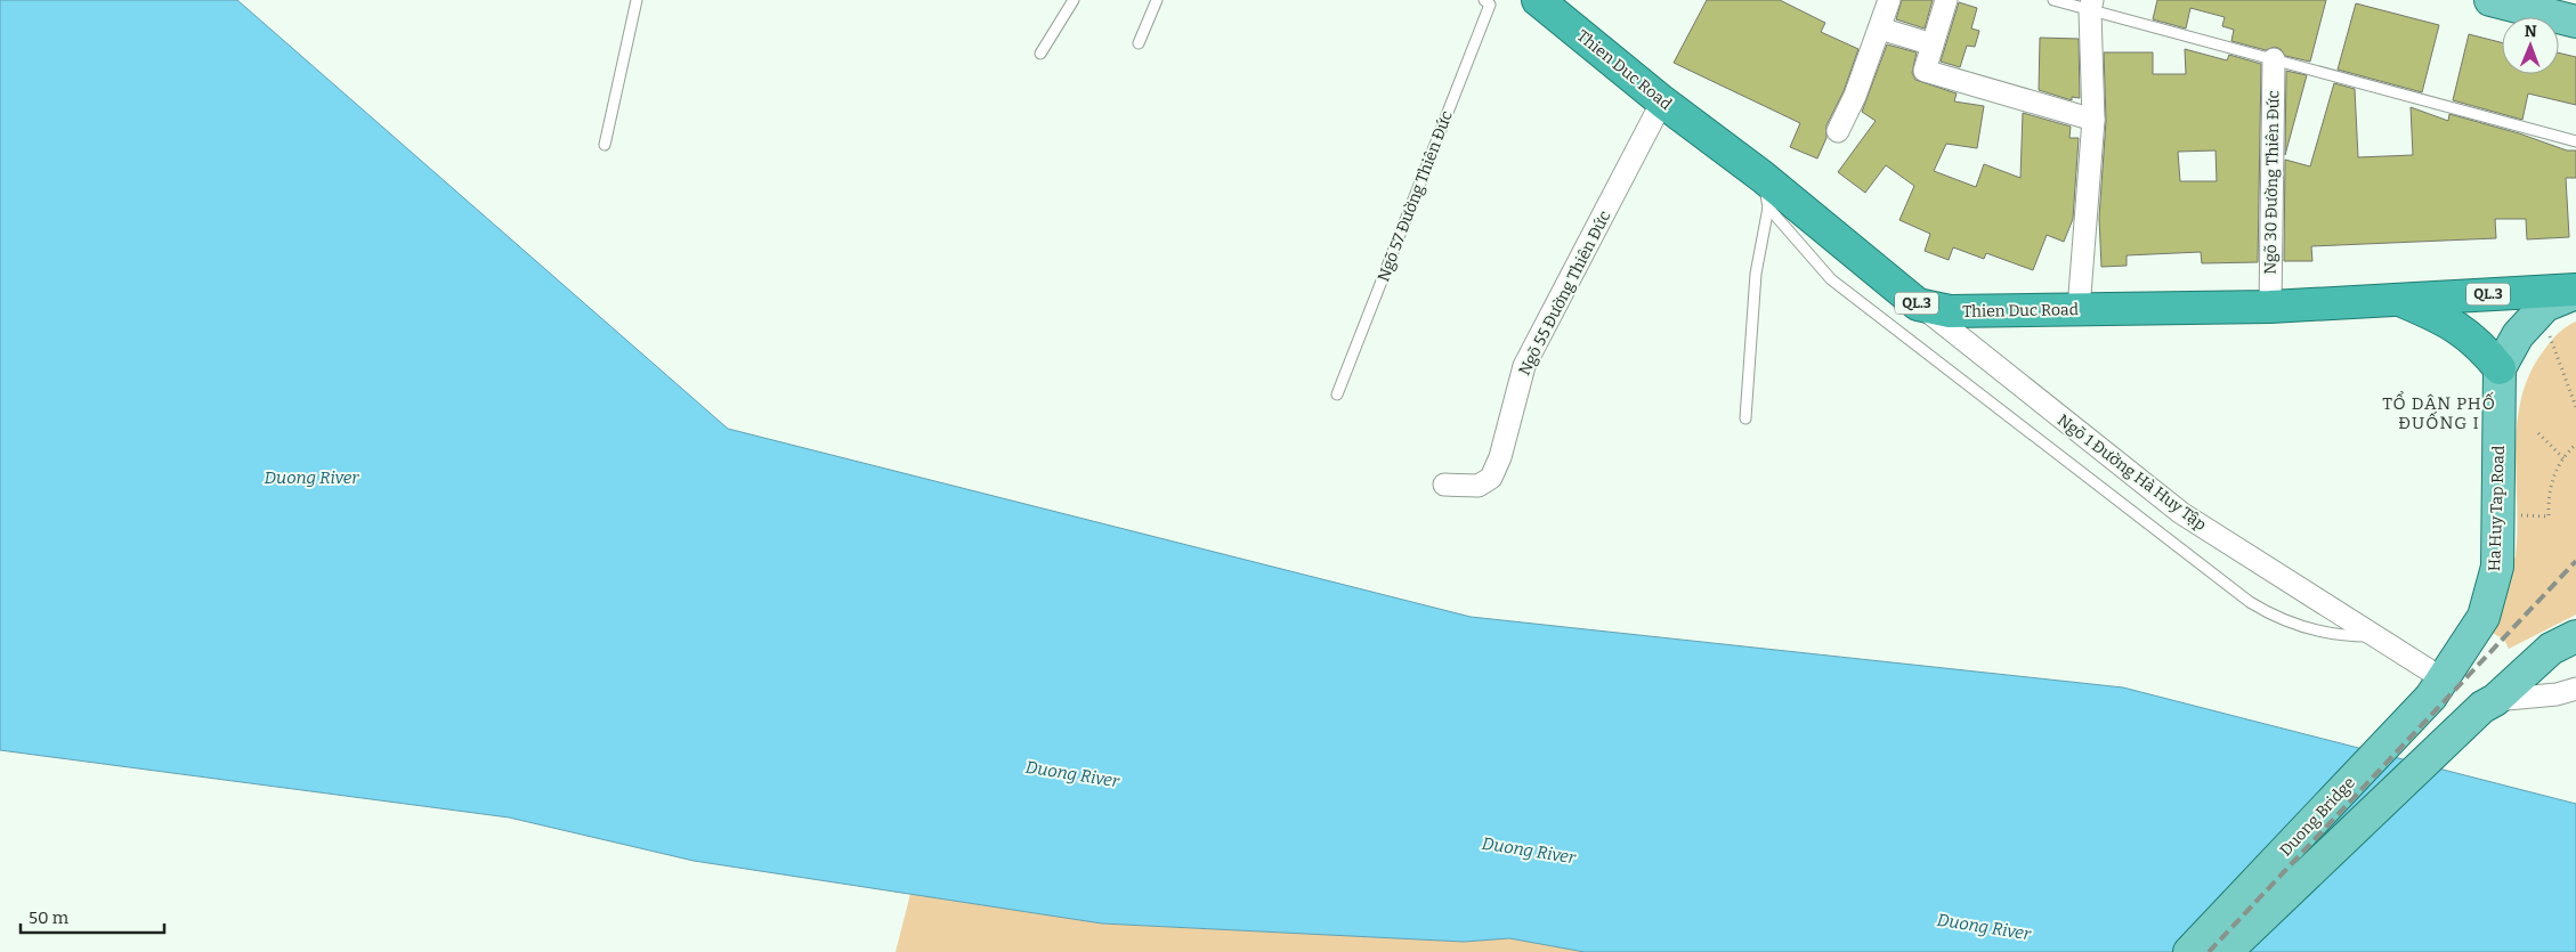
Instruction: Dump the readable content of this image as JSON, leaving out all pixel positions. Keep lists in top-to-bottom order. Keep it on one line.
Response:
{"streets":{"highway":["Thien Duc Road","QL.3"],"main road":["Ha Huy Tap Road","Duong Bridge"],"street":["Ngõ 30 Đường Thiên Đức","Ngõ 55 Đường Thiên Đức","Ngõ 1 Đường Hà Huy Tập"],"lane":["Ngõ 57 Đường Thiên Đức"]},"crossings":[["Thien Duc Road","Ngõ 30 Đường Thiên Đức"],["Thien Duc Road","Ngõ 55 Đường Thiên Đức"],["Thien Duc Road","QL.3"],["Thien Duc Road","Ngõ 1 Đường Hà Huy Tập"],["Thien Duc Road","Ha Huy Tap Road"],["QL.3","Ha Huy Tap Road"],["Ngõ 1 Đường Hà Huy Tập","Ha Huy Tap Road"],["Ngõ 1 Đường Hà Huy Tập","Duong Bridge"],["Ha Huy Tap Road","Duong Bridge"]],"districts":["TỔ DÂN PHỐ ĐUỐNG I"],"water":["Duong River"],"scale_bar":"50 m","north":"top"}
